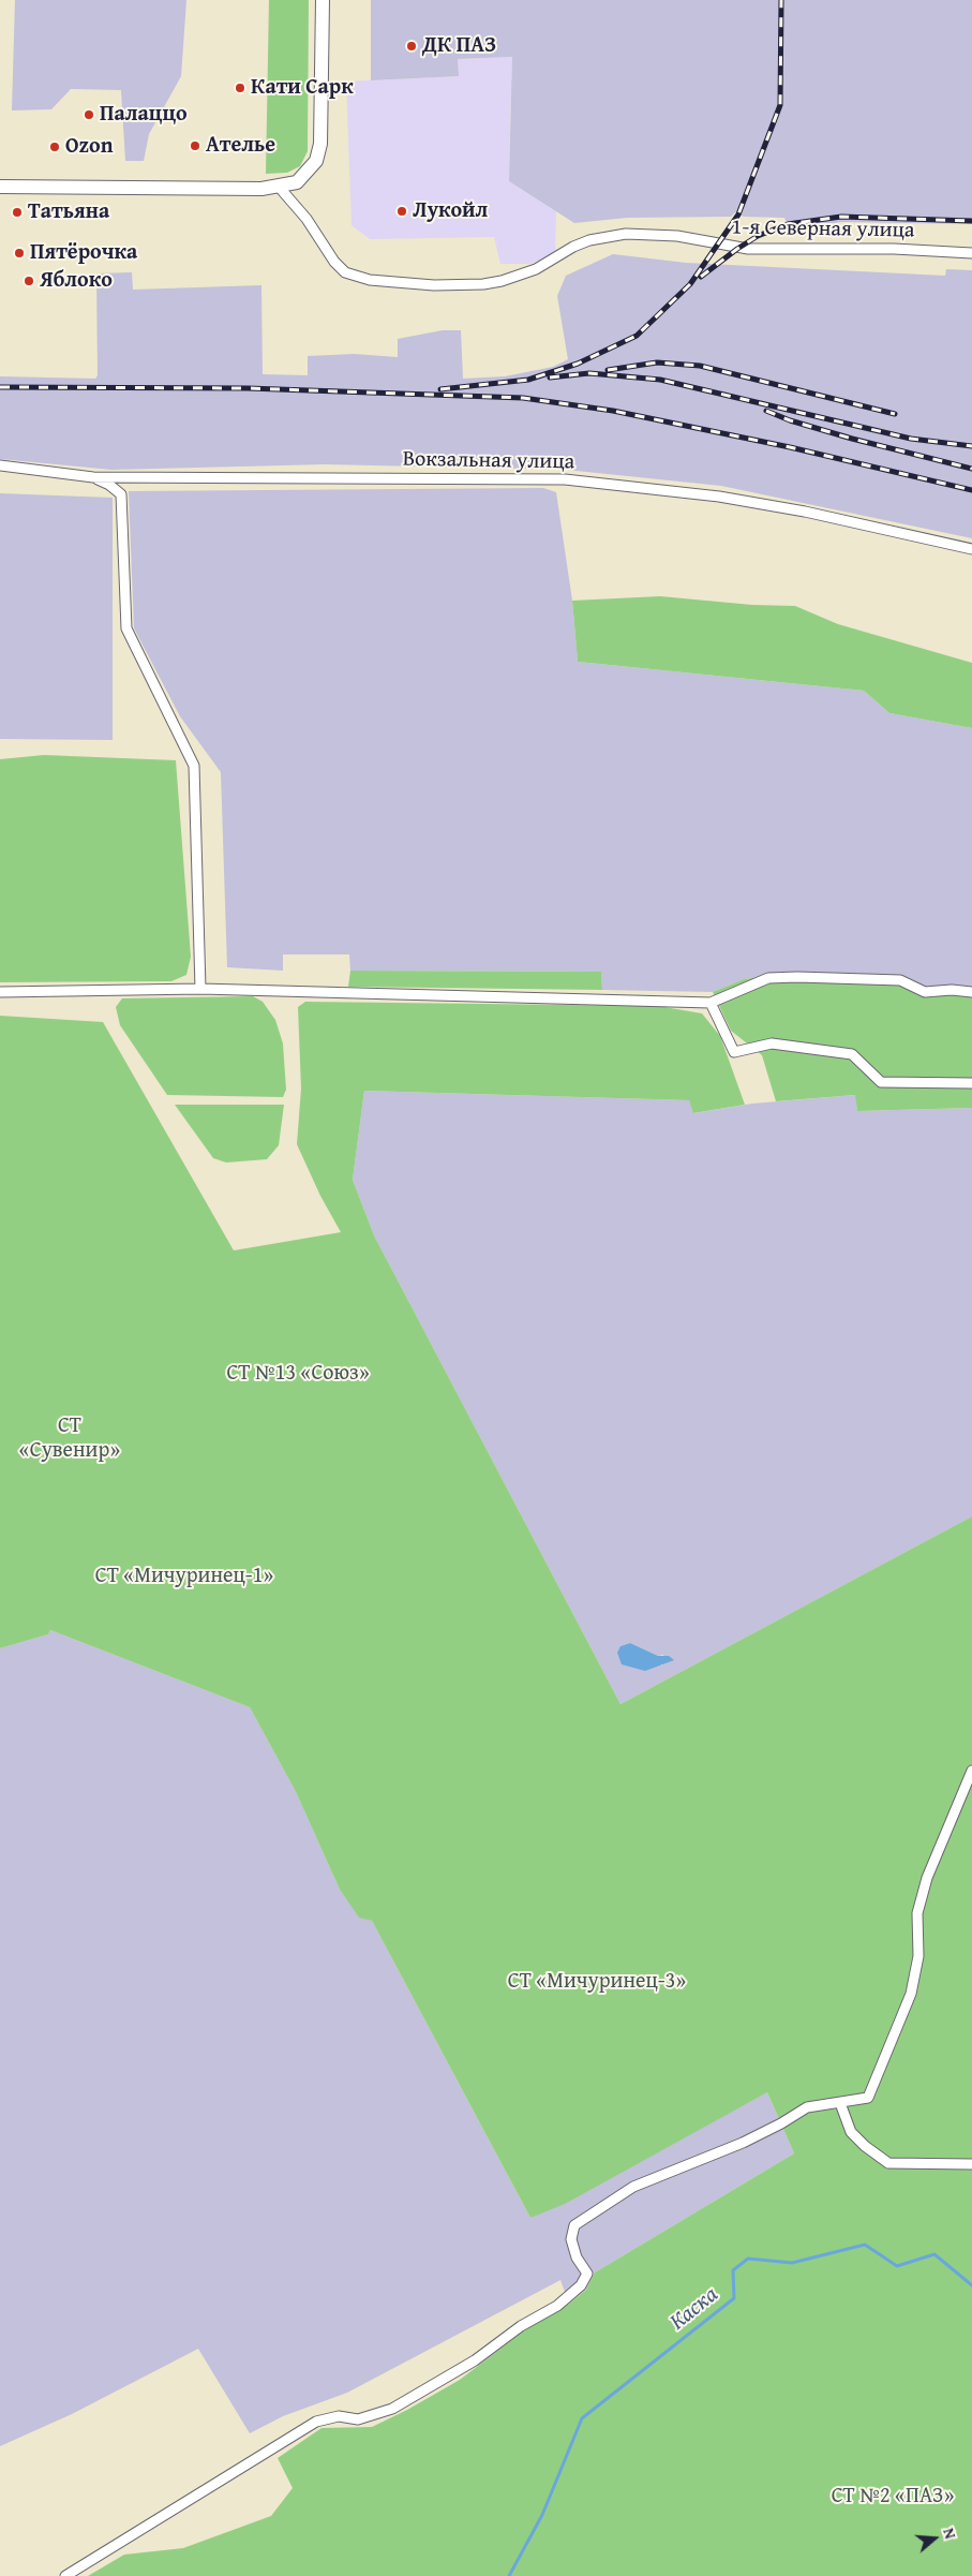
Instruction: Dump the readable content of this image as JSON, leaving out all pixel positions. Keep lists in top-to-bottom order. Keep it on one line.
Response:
{"streets":{"street":["1-я Северная улица","Вокзальная улица"]},"water":["Каска"],"parks":["СТ №13 «Союз»","СТ «Сувенир»","СТ «Мичуринец-1»","СТ «Мичуринец-3»","СТ №2 «ПАЗ»"],"places":["ДК ПАЗ","Кати Сарк","Палаццо","Ателье","Ozon","Лукойл","Татьяна","Пятёрочка","Яблоко"],"north":"right"}
